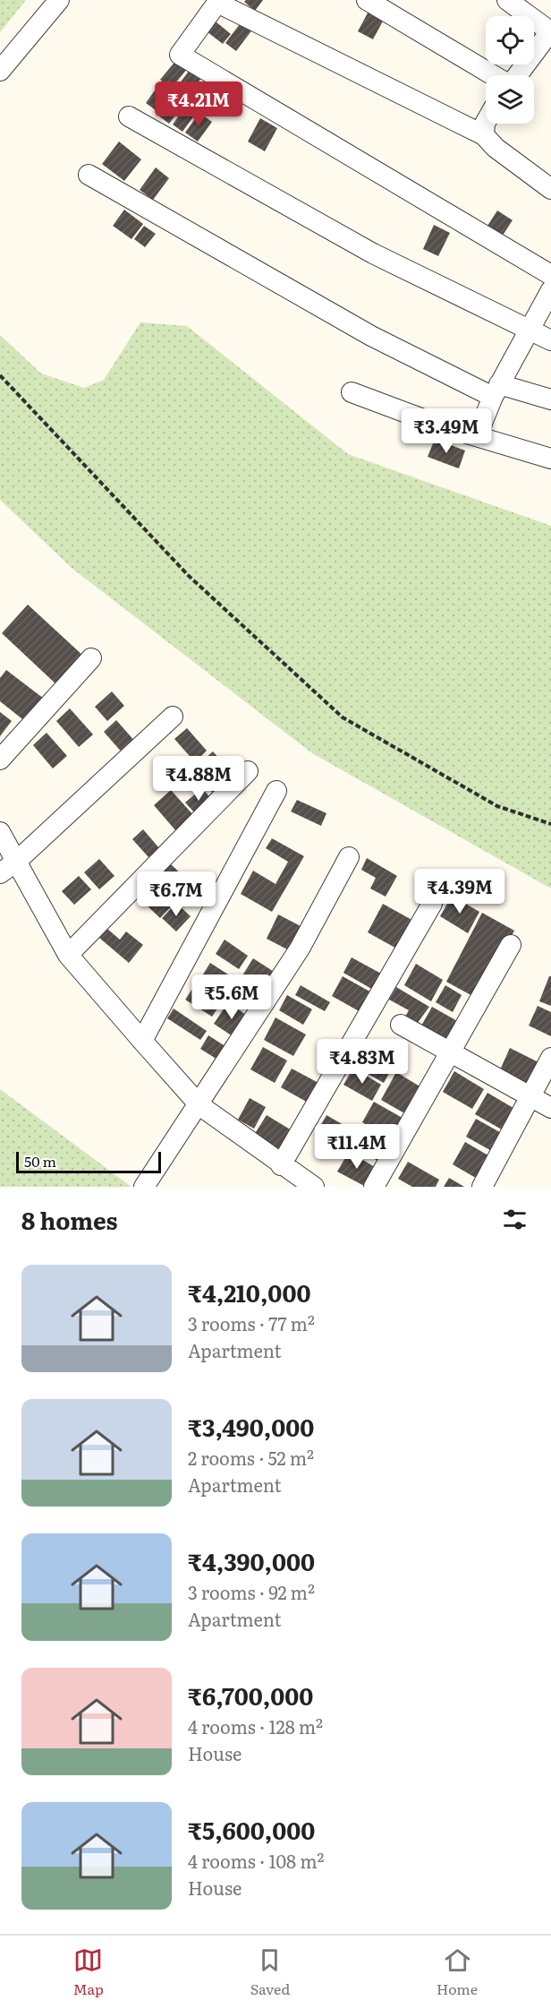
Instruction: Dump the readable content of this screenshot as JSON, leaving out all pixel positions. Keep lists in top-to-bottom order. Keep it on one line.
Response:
{"scale_bar":"50 m","page":{"price":["₹4.21M","₹3.49M","₹4.88M","₹4.39M","₹6.7M","₹5.6M","₹4.83M","₹11.4M"],"scale":"50 m","heading":"8 homes","list":[{"name":"₹4,210,000","note":"3 rooms · 77 m² · Apartment"},{"name":"₹3,490,000","note":"2 rooms · 52 m² · Apartment"},{"name":"₹4,390,000","note":"3 rooms · 92 m² · Apartment"},{"name":"₹6,700,000","note":"4 rooms · 128 m² · House"},{"name":"₹5,600,000","note":"4 rooms · 108 m² · House"}],"tabs":["Map","Saved","Home"]}}
